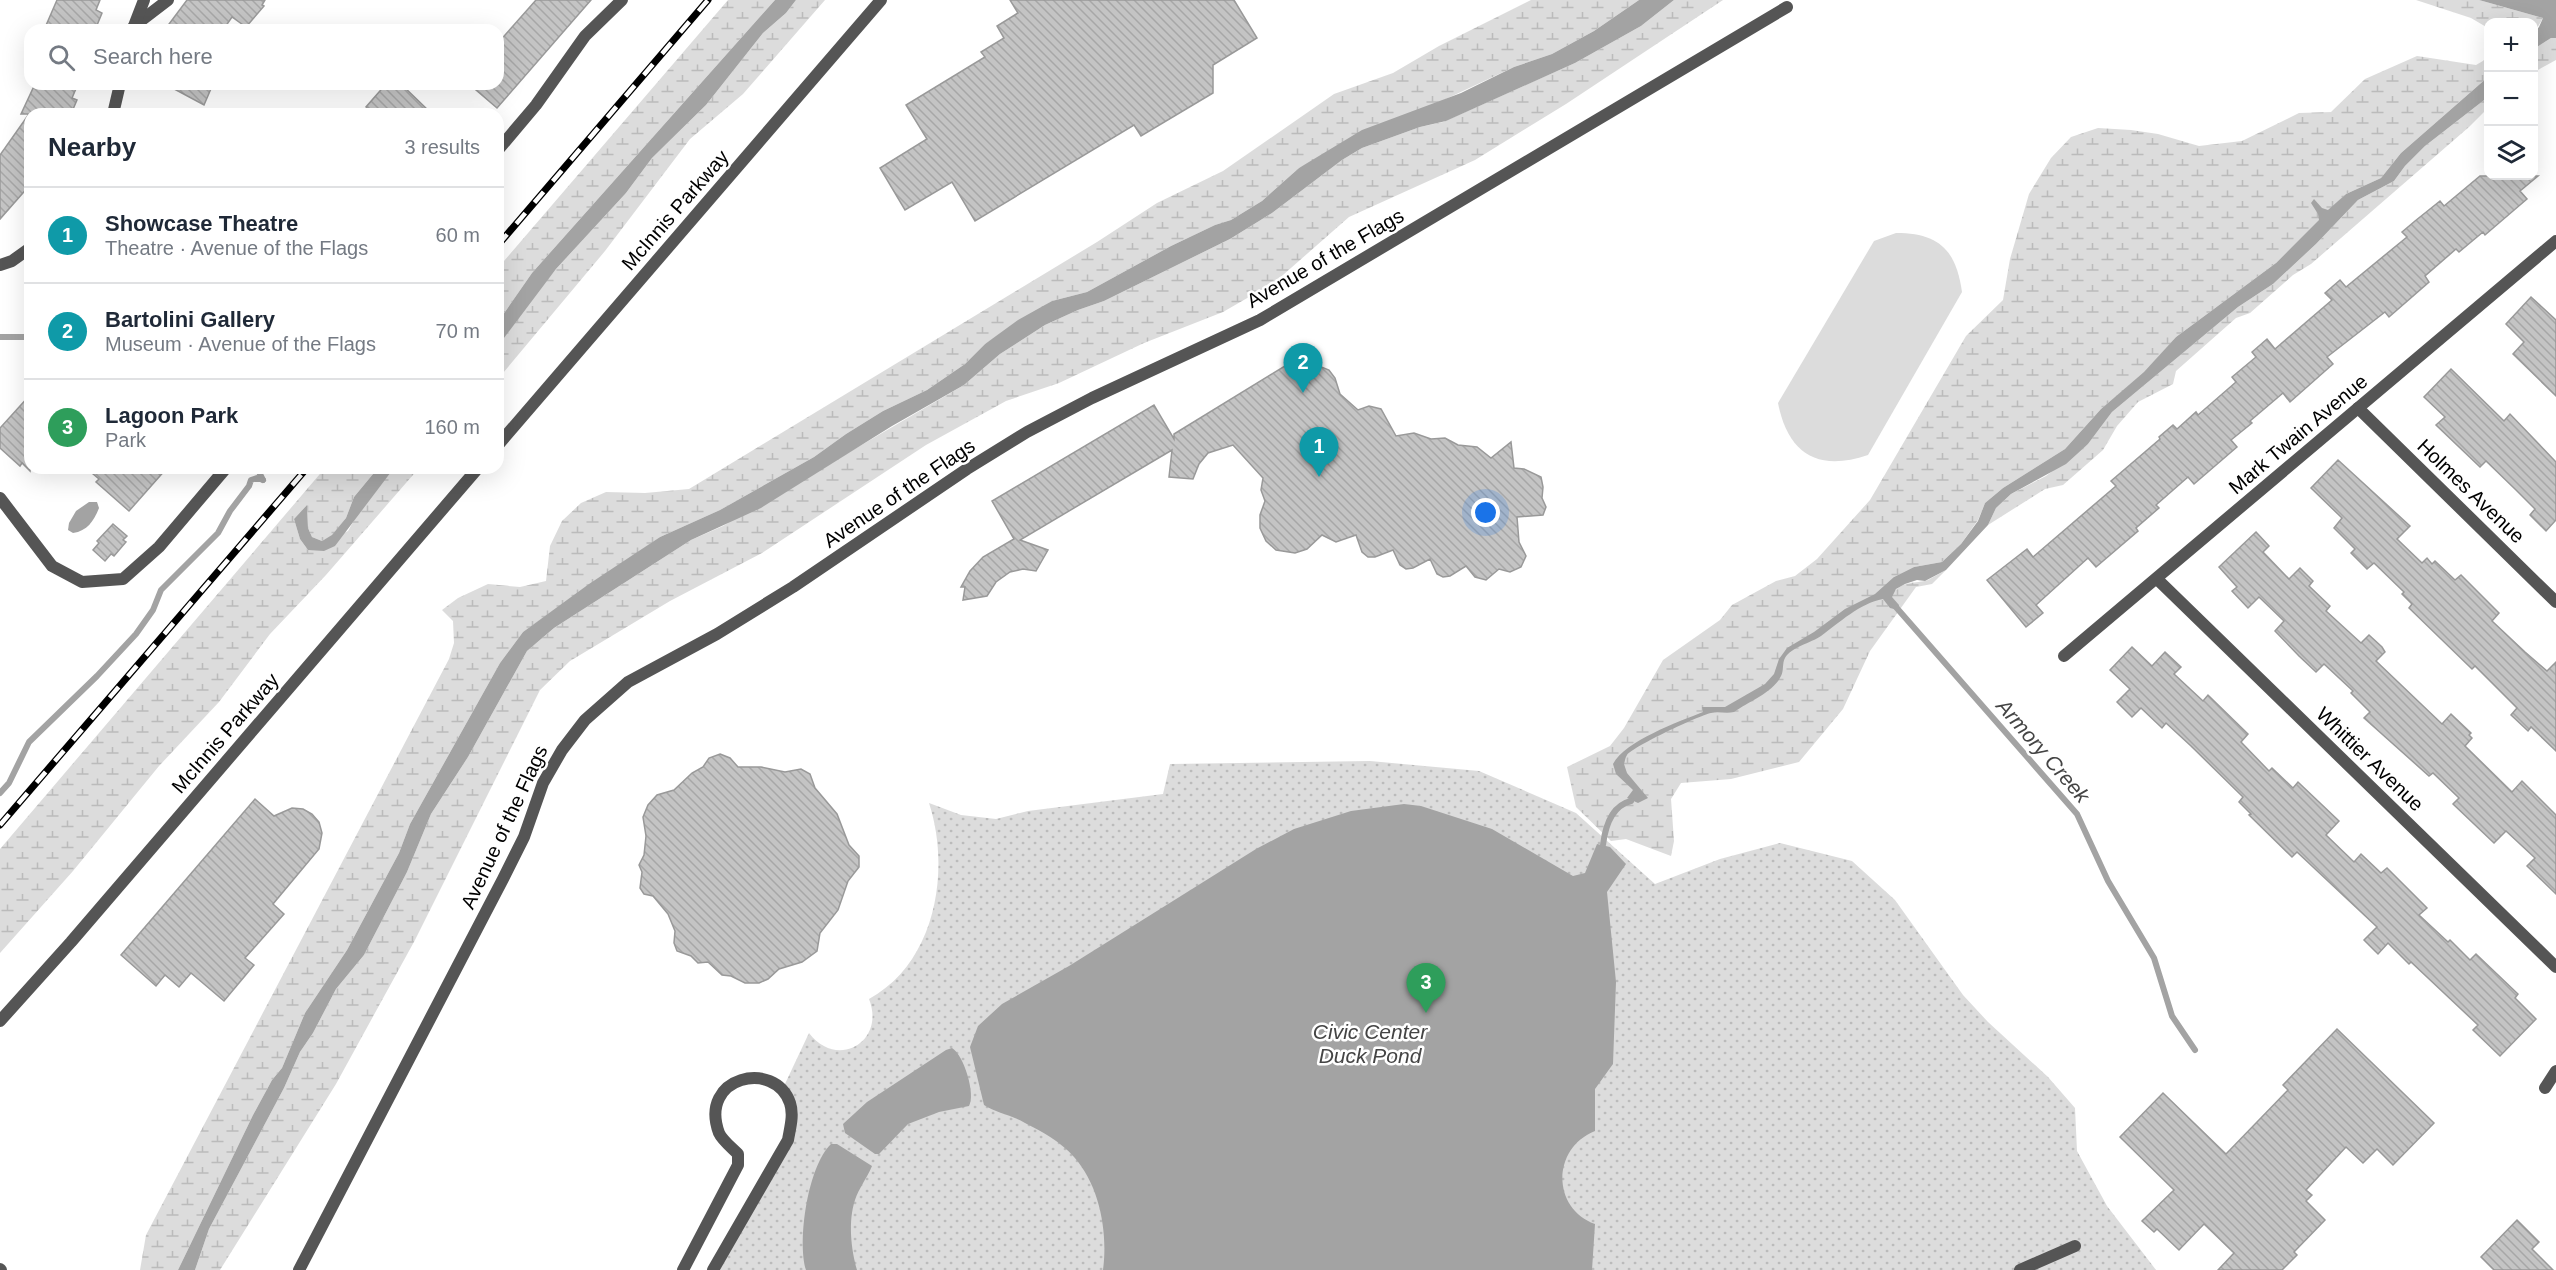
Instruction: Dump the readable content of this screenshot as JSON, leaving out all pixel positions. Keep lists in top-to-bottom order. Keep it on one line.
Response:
{"streets":{"street":["McInnis Parkway","Avenue of the Flags","Mark Twain Avenue","Holmes Avenue","Whittier Avenue"]},"crossings":[["Mark Twain Avenue","Holmes Avenue"],["Mark Twain Avenue","Whittier Avenue"]],"water":["Armory Creek","Civic Center Duck Pond"],"page":{"map_buttons":["+","−"],"search":"Search here","heading":["Nearby","3 results"],"list":[{"mark":"1","name":"Showcase Theatre","note":"Theatre · Avenue of the Flags","value":"60 m"},{"mark":"2","name":"Bartolini Gallery","note":"Museum · Avenue of the Flags","value":"70 m"},{"mark":"3","name":"Lagoon Park","note":"Park","value":"160 m"}],"pins":["2","1","3"]}}
